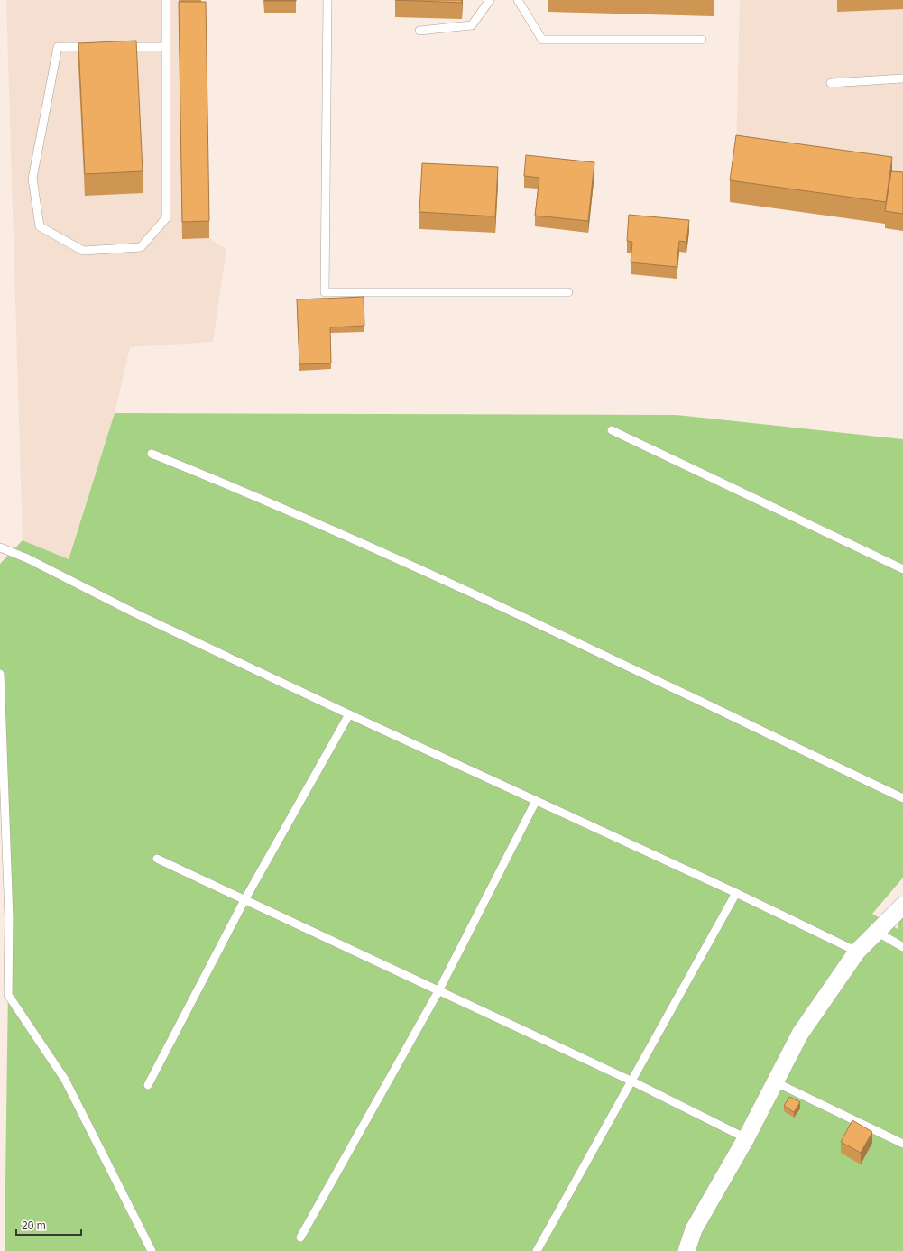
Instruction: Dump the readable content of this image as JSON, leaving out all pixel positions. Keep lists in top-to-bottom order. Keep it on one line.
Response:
{"scale_bar":"20 m"}
